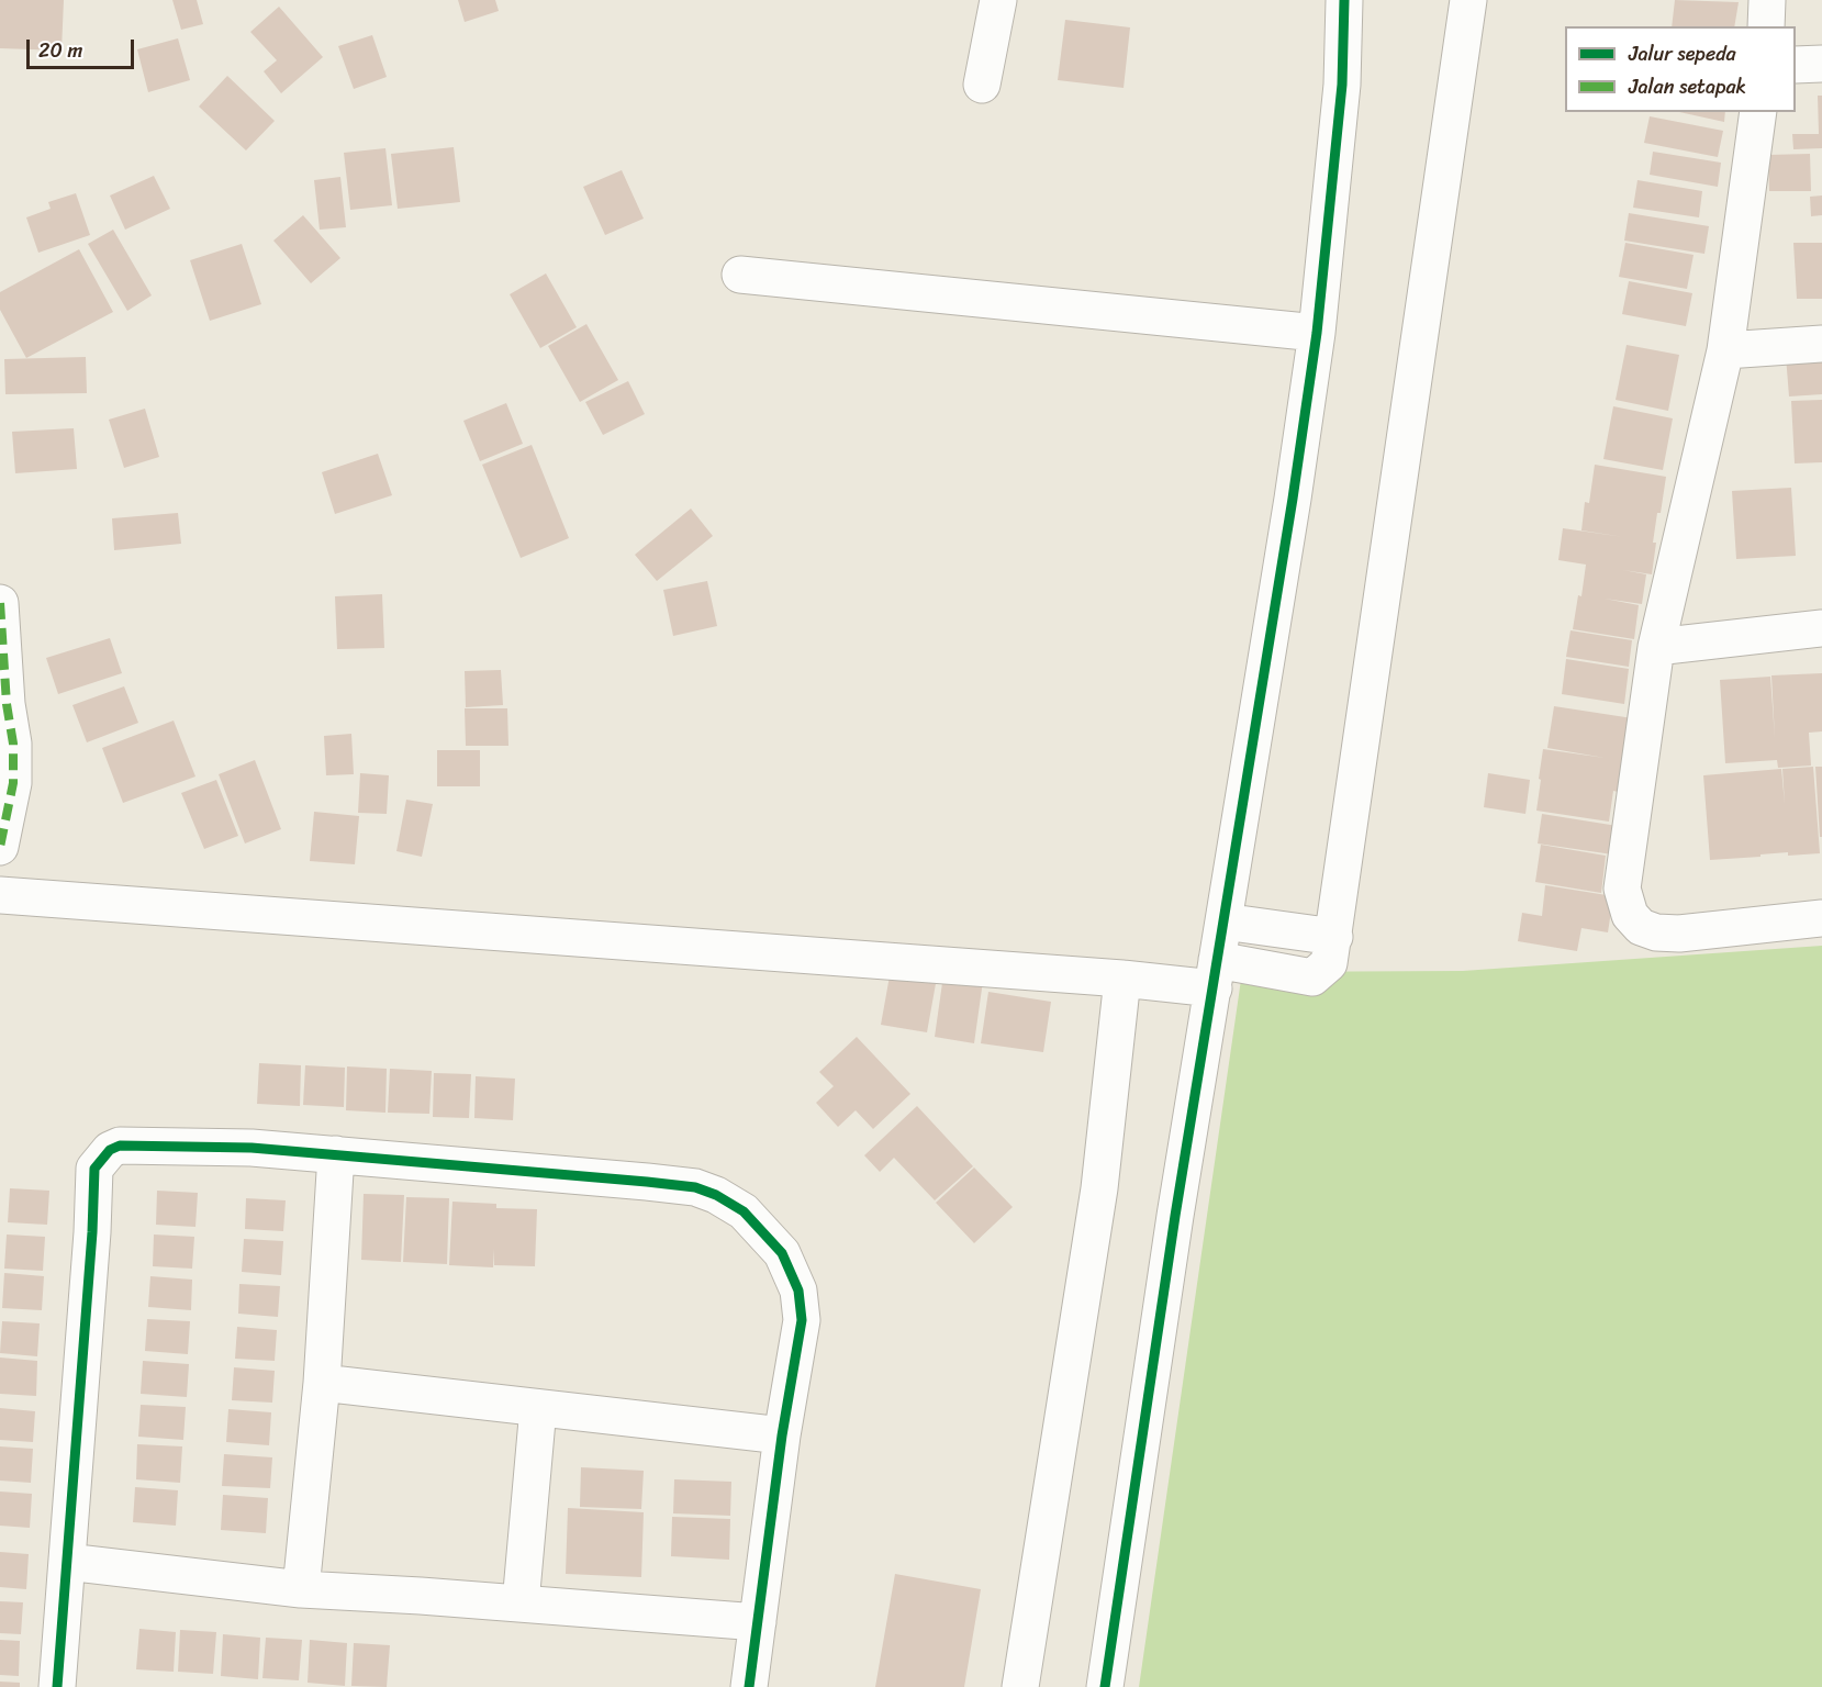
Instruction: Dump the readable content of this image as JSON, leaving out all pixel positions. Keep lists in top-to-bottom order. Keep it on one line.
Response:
{"legend":["Jalur sepeda","Jalan setapak"],"scale_bar":"20 m"}
